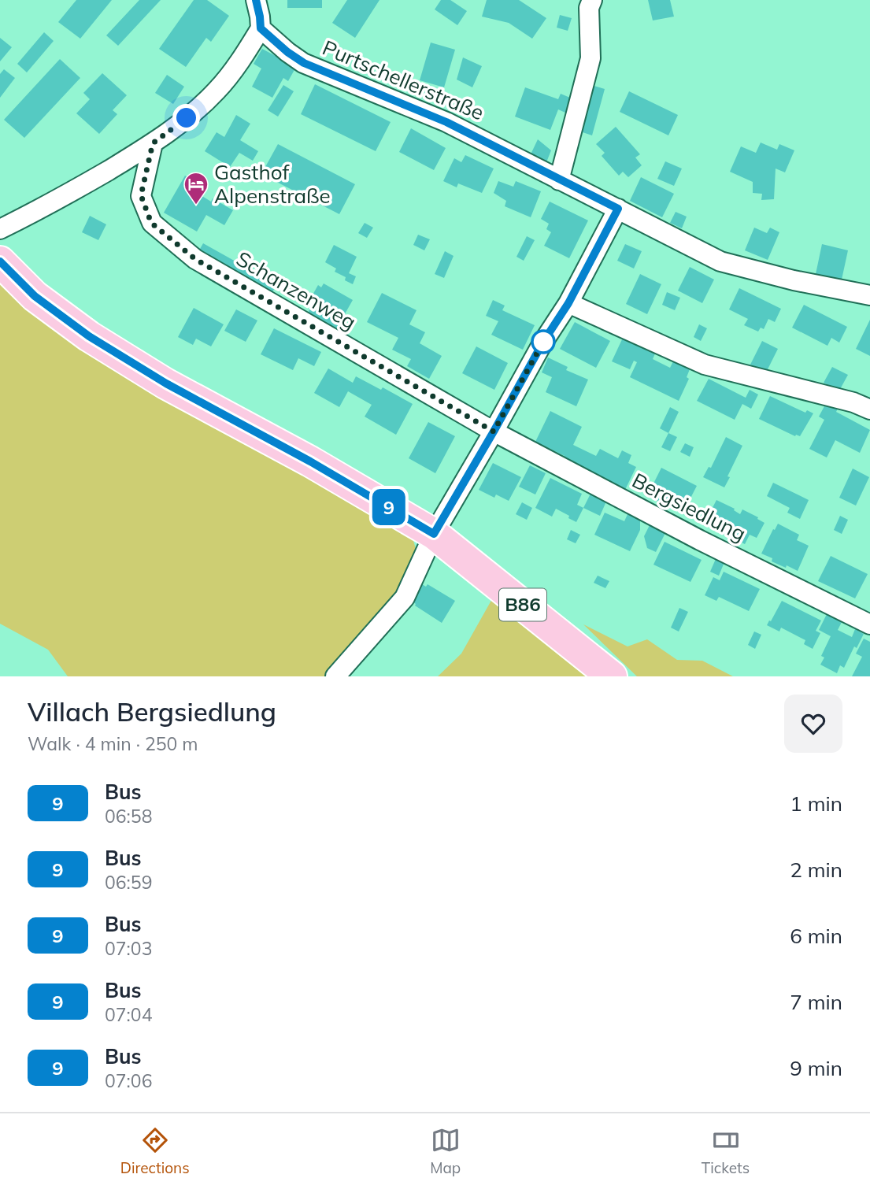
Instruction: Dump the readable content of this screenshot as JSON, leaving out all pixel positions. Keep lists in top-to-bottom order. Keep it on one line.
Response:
{"streets":{"main road":["B86"],"street":["Purtschellerstraße","Schanzenweg","Bergsiedlung"]},"crossings":[["Schanzenweg","Bergsiedlung"]],"places":{"hotel":["Gasthof Alpenstraße"]},"lines":["bus line 9"],"page":{"on_map":"9","heading":["Villach Bergsiedlung","Walk · 4 min · 250 m"],"list":[{"mark":"9","name":"Bus","note":"06:58","value":"1 min"},{"mark":"9","name":"Bus","note":"06:59","value":"2 min"},{"mark":"9","name":"Bus","note":"07:03","value":"6 min"},{"mark":"9","name":"Bus","note":"07:04","value":"7 min"},{"mark":"9","name":"Bus","note":"07:06","value":"9 min"}],"tabs":["Directions","Map","Tickets"]}}
